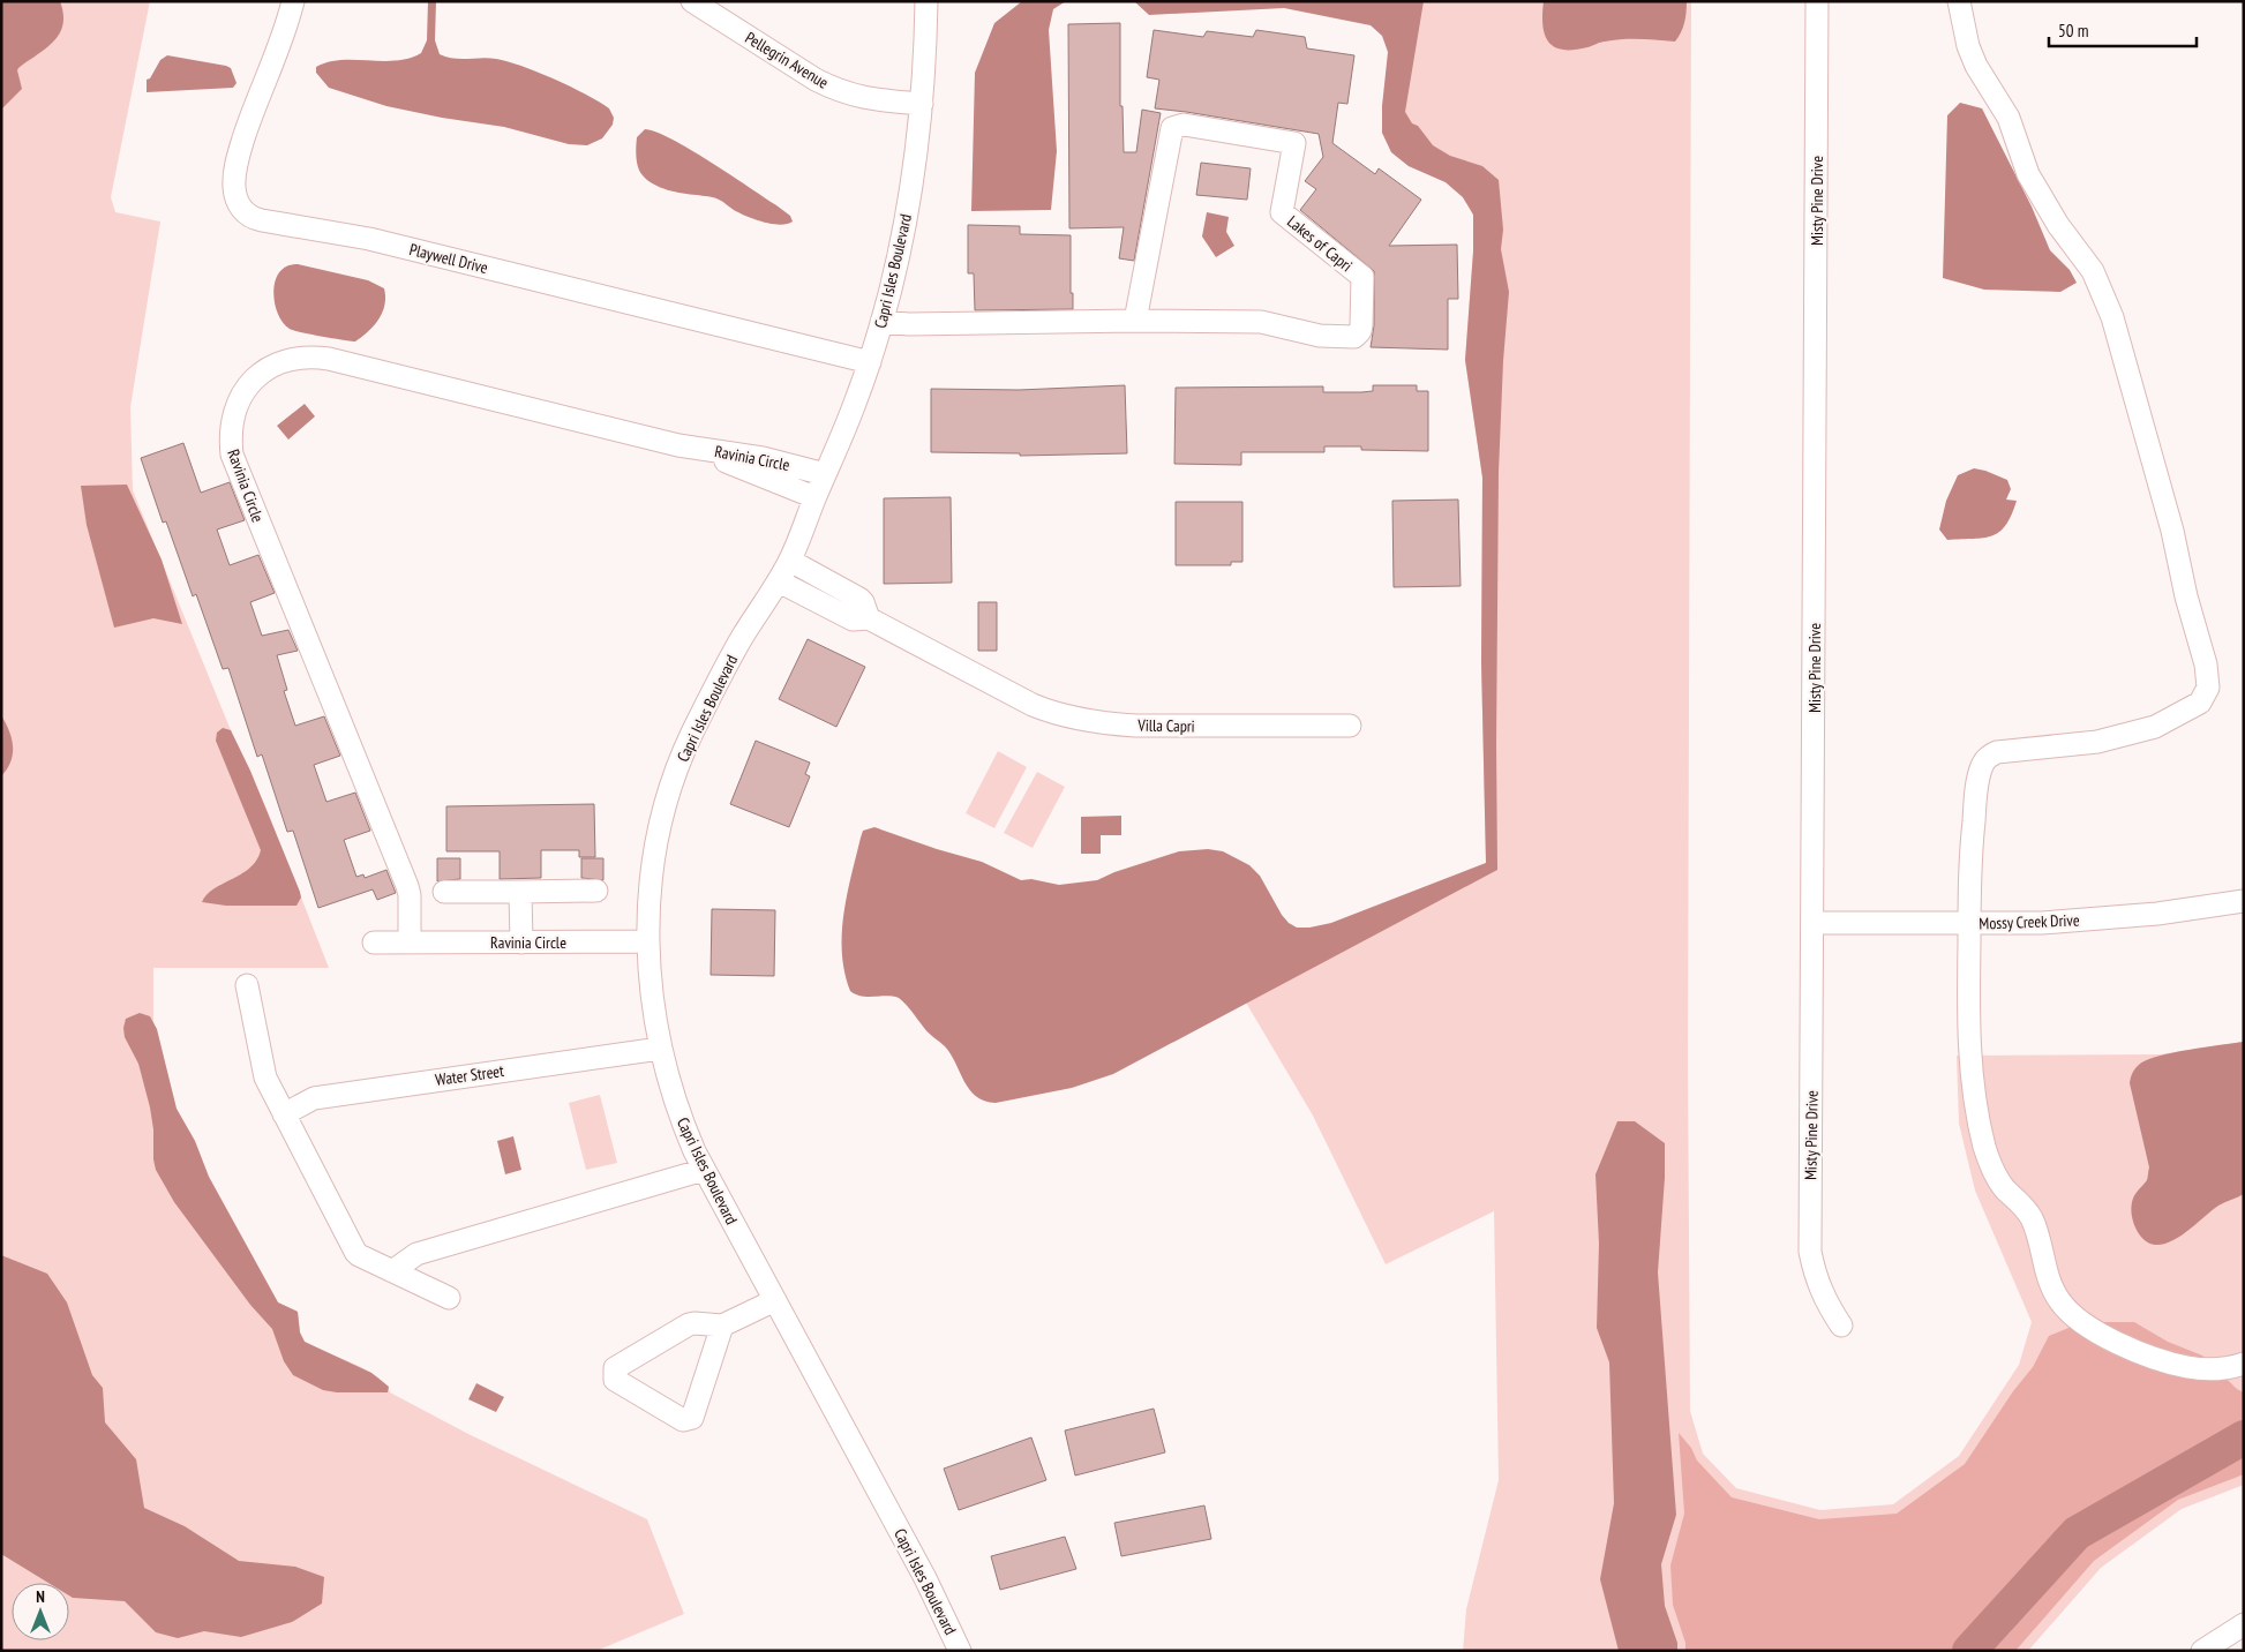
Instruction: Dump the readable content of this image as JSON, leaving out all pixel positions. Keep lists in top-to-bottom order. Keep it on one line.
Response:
{"streets":{"street":["Pellegrin Avenue","Misty Pine Drive","Lakes of Capri","Playwell Drive","Capri Isles Boulevard","Ravinia Circle","Villa Capri","Mossy Creek Drive","Water Street"]},"crossings":[["Pellegrin Avenue","Capri Isles Boulevard"],["Misty Pine Drive","Mossy Creek Drive"],["Lakes of Capri","Capri Isles Boulevard"],["Playwell Drive","Capri Isles Boulevard"],["Capri Isles Boulevard","Ravinia Circle"],["Capri Isles Boulevard","Water Street"]],"scale_bar":"50 m","north":"top"}
